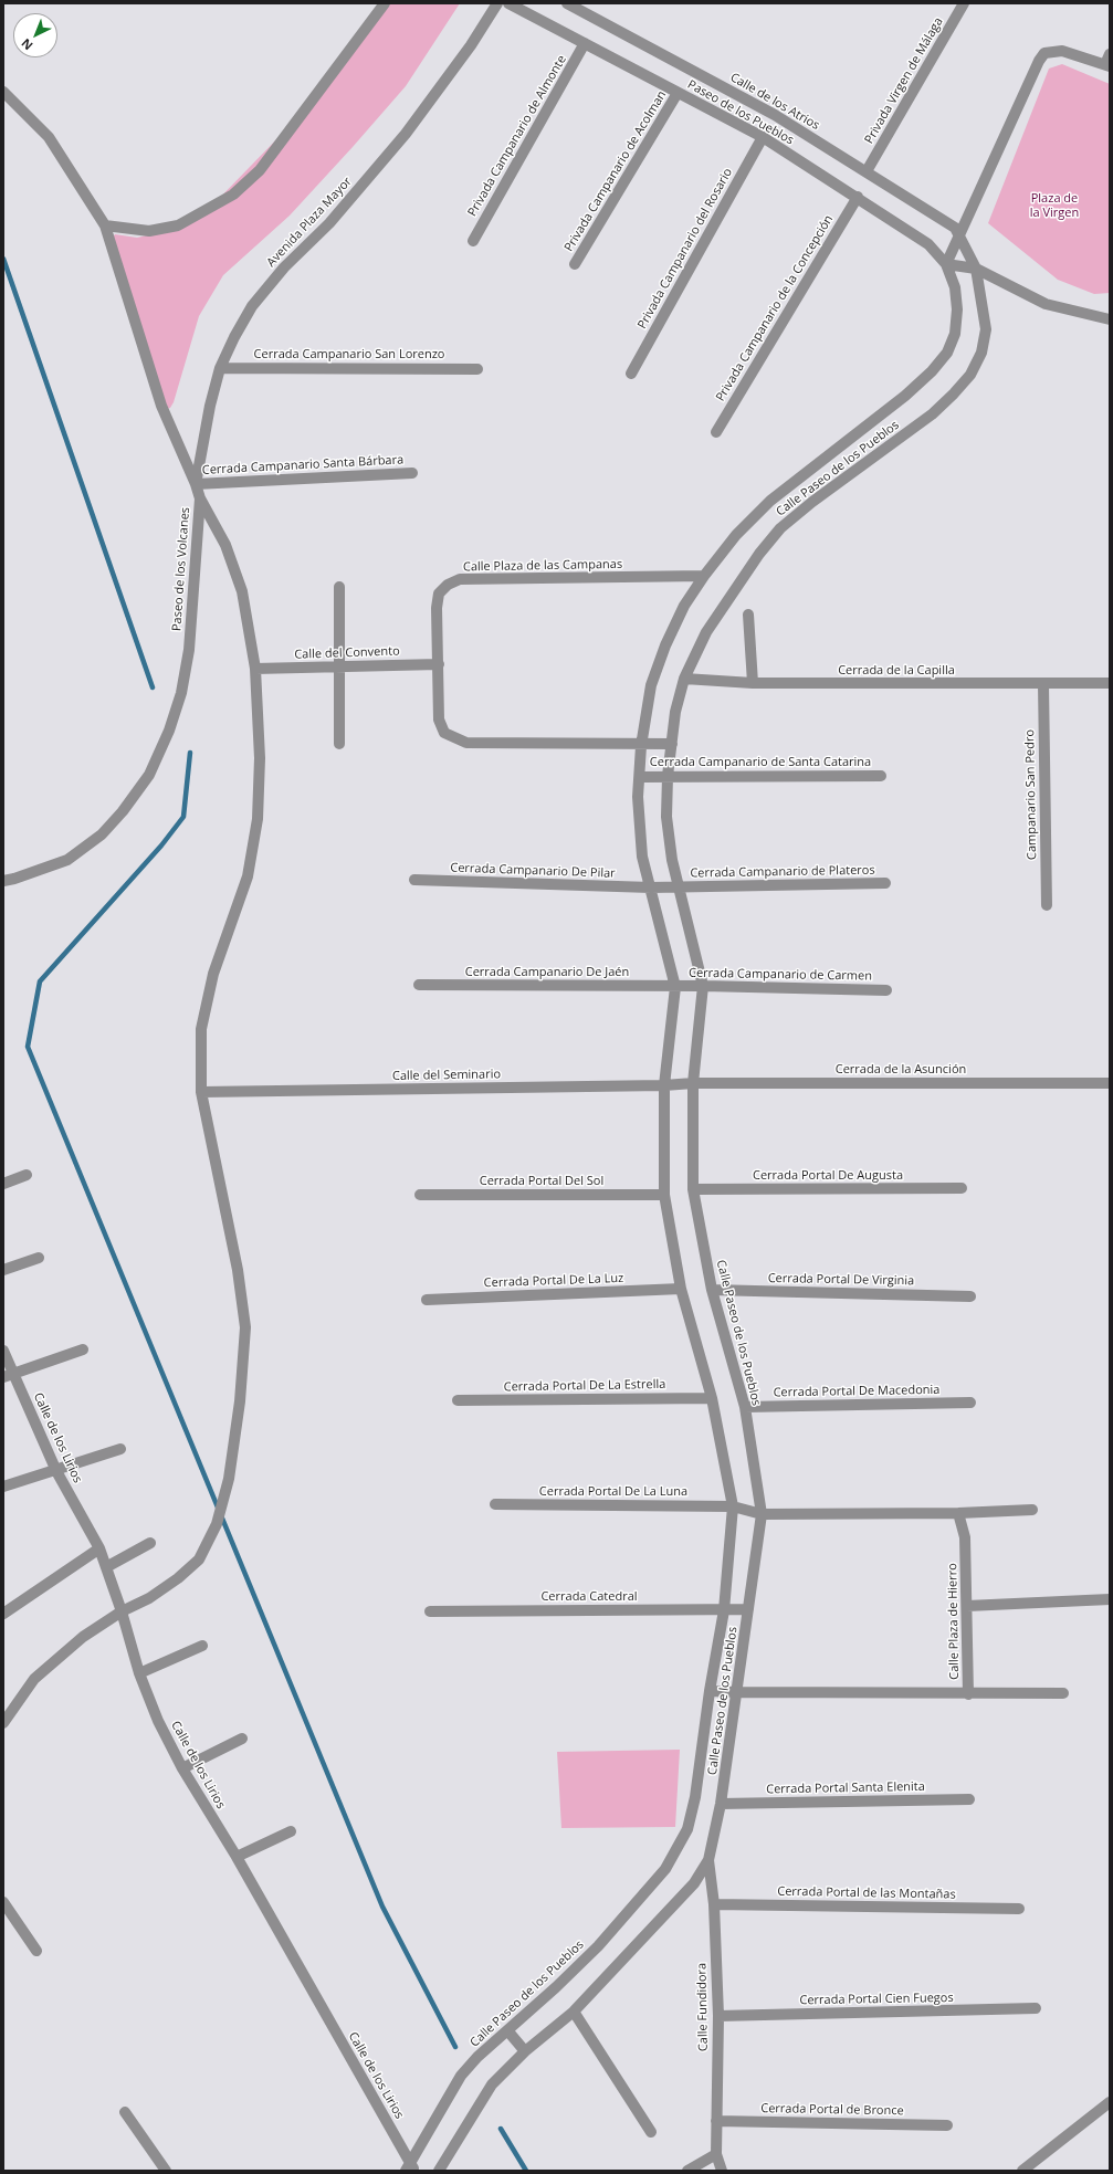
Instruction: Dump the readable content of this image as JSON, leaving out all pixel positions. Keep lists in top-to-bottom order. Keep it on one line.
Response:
{"streets":{"street":["Privada Virgen de Málaga","Calle de los Atrios","Paseo de los Pueblos","Privada Campanario de Almonte","Privada Campanario de Acolman","Avenida Plaza Mayor","Privada Campanario del Rosario","Privada Campanario de la Concepción","Cerrada Campanario San Lorenzo","Cerrada Campanario Santa Bárbara","Calle Paseo de los Pueblos","Calle Plaza de las Campanas","Paseo de los Volcanes","Calle del Convento","Cerrada de la Capilla","Cerrada Campanario de Santa Catarina","Campanario San Pedro","Cerrada Campanario De Pilar","Cerrada Campanario de Plateros","Cerrada Campanario De Jaén","Cerrada Campanario de Carmen","Cerrada de la Asunción","Calle del Seminario","Cerrada Portal De Augusta","Cerrada Portal Del Sol","Cerrada Portal De Virginia","Cerrada Portal De La Luz","Cerrada Portal De La Estrella","Cerrada Portal De Macedonia","Calle de los Lirios","Cerrada Portal De La Luna","Cerrada Catedral","Calle Plaza de Hierro","Cerrada Portal Santa Elenita","Cerrada Portal de las Montañas","Cerrada Portal Cien Fuegos","Calle Fundidora","Cerrada Portal de Bronce"]},"crossings":[["Privada Virgen de Málaga","Calle de los Atrios"],["Calle de los Atrios","Calle Paseo de los Pueblos"],["Paseo de los Pueblos","Privada Campanario de Almonte"],["Paseo de los Pueblos","Privada Campanario de Acolman"],["Paseo de los Pueblos","Privada Campanario del Rosario"],["Paseo de los Pueblos","Privada Campanario de la Concepción"],["Paseo de los Pueblos","Calle Paseo de los Pueblos"],["Avenida Plaza Mayor","Cerrada Campanario San Lorenzo"],["Avenida Plaza Mayor","Cerrada Campanario Santa Bárbara"],["Avenida Plaza Mayor","Paseo de los Volcanes"],["Cerrada Campanario Santa Bárbara","Paseo de los Volcanes"],["Calle Paseo de los Pueblos","Calle Plaza de las Campanas"],["Calle Paseo de los Pueblos","Cerrada de la Capilla"],["Calle Paseo de los Pueblos","Cerrada Campanario de Santa Catarina"],["Calle Paseo de los Pueblos","Cerrada Campanario De Pilar"],["Calle Paseo de los Pueblos","Cerrada Campanario de Plateros"],["Calle Paseo de los Pueblos","Cerrada Campanario De Jaén"],["Calle Paseo de los Pueblos","Cerrada Campanario de Carmen"],["Calle Paseo de los Pueblos","Cerrada de la Asunción"],["Calle Paseo de los Pueblos","Calle del Seminario"],["Calle Paseo de los Pueblos","Cerrada Portal De Augusta"],["Calle Paseo de los Pueblos","Cerrada Portal Del Sol"],["Calle Paseo de los Pueblos","Cerrada Portal De Virginia"],["Calle Paseo de los Pueblos","Cerrada Portal De La Luz"],["Calle Paseo de los Pueblos","Cerrada Portal De La Estrella"],["Calle Paseo de los Pueblos","Cerrada Portal De Macedonia"],["Calle Paseo de los Pueblos","Calle de los Lirios"],["Calle Paseo de los Pueblos","Cerrada Portal De La Luna"],["Calle Paseo de los Pueblos","Cerrada Catedral"],["Calle Paseo de los Pueblos","Calle Plaza de Hierro"],["Calle Paseo de los Pueblos","Cerrada Portal Santa Elenita"],["Calle Paseo de los Pueblos","Calle Fundidora"],["Calle Plaza de las Campanas","Calle del Convento"],["Cerrada de la Capilla","Campanario San Pedro"],["Cerrada Campanario De Pilar","Cerrada Campanario de Plateros"],["Cerrada Campanario De Jaén","Cerrada Campanario de Carmen"],["Cerrada de la Asunción","Calle del Seminario"],["Cerrada Portal de las Montañas","Calle Fundidora"],["Cerrada Portal Cien Fuegos","Calle Fundidora"],["Calle Fundidora","Cerrada Portal de Bronce"]],"parks":["Plaza de la Virgen"],"north":"bottom left"}
